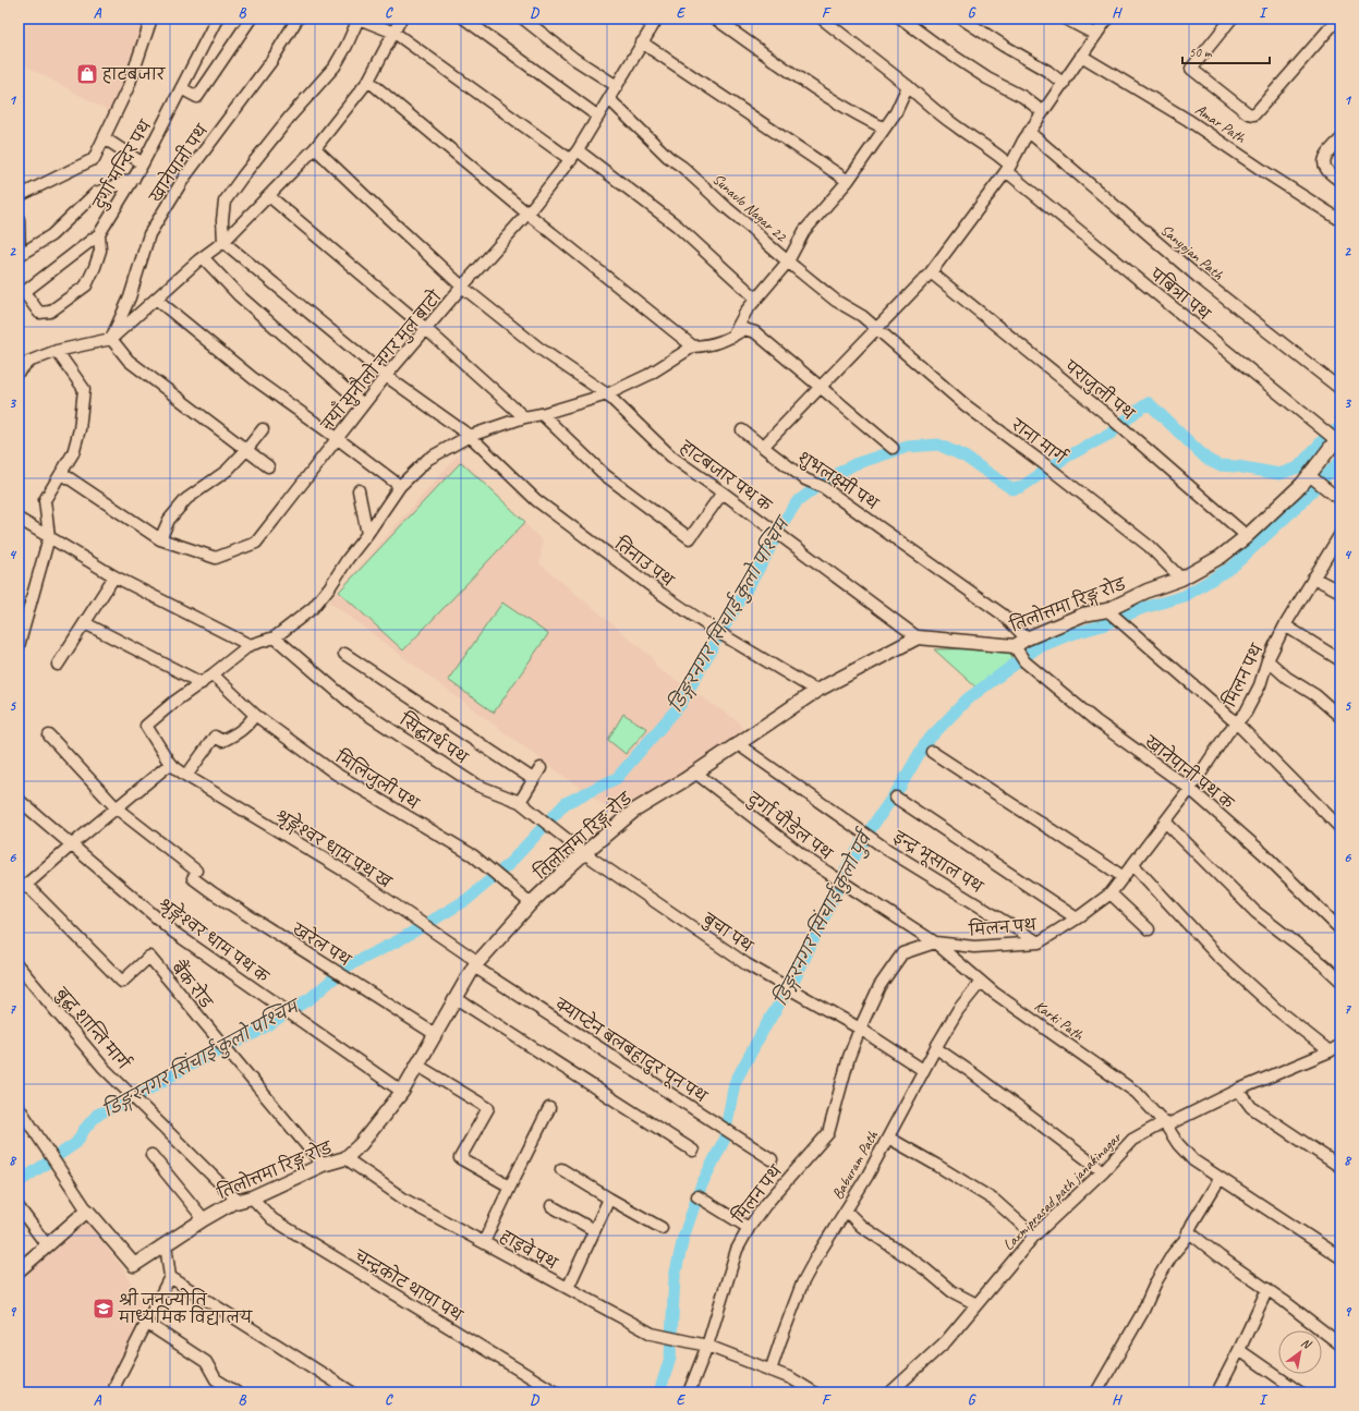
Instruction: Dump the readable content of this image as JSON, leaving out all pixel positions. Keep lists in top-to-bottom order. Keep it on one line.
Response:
{"streets":{"street":["Amar Path","खानेपानी पथ","दुर्गा मन्दिर पथ","Sunaulo Nagar 22","Sanyojan Path","पबित्रा पथ","नयाँ सुनौलो नगर मुल बाटो","पराजुली पथ","राना मार्ग","हाटबजार पथ क","शुभलक्ष्मी पथ","तिनाउ पथ","तिलोत्तमा रिङ्ग रोड","मिलन पथ","सिद्धार्थ पथ","खानेपानी पथ क","मिलिजुली पथ","दुर्गा पौडेल पथ","श्रृङ्गेश्वर धाम पथ ख","इन्द्र भूसाल पथ","बुचा पथ","श्रृङ्गेश्वर धाम पथ क","खरेल पथ","बैंक रोड","Karki Path","बुद्ध शान्ति मार्ग","क्याप्टेन बलबहादुर पून पथ","Baburam Path","Laxmiprasad path janakinagar","हाइवे पथ","चन्द्रकोट थापा पथ"]},"crossings":[["Sunaulo Nagar 22","नयाँ सुनौलो नगर मुल बाटो"],["Sunaulo Nagar 22","राना मार्ग"],["पबित्रा पथ","तिलोत्तमा रिङ्ग रोड"],["नयाँ सुनौलो नगर मुल बाटो","हाटबजार पथ क"],["नयाँ सुनौलो नगर मुल बाटो","तिनाउ पथ"],["पराजुली पथ","तिलोत्तमा रिङ्ग रोड"],["राना मार्ग","तिलोत्तमा रिङ्ग रोड"],["हाटबजार पथ क","तिलोत्तमा रिङ्ग रोड"],["शुभलक्ष्मी पथ","तिलोत्तमा रिङ्ग रोड"],["तिनाउ पथ","तिलोत्तमा रिङ्ग रोड"],["तिलोत्तमा रिङ्ग रोड","सिद्धार्थ पथ"],["तिलोत्तमा रिङ्ग रोड","खानेपानी पथ क"],["तिलोत्तमा रिङ्ग रोड","मिलिजुली पथ"],["तिलोत्तमा रिङ्ग रोड","दुर्गा पौडेल पथ"],["तिलोत्तमा रिङ्ग रोड","श्रृङ्गेश्वर धाम पथ ख"],["तिलोत्तमा रिङ्ग रोड","इन्द्र भूसाल पथ"],["तिलोत्तमा रिङ्ग रोड","बुचा पथ"],["तिलोत्तमा रिङ्ग रोड","श्रृङ्गेश्वर धाम पथ क"],["तिलोत्तमा रिङ्ग रोड","खरेल पथ"],["तिलोत्तमा रिङ्ग रोड","बैंक रोड"],["तिलोत्तमा रिङ्ग रोड","बुद्ध शान्ति मार्ग"],["तिलोत्तमा रिङ्ग रोड","क्याप्टेन बलबहादुर पून पथ"],["तिलोत्तमा रिङ्ग रोड","हाइवे पथ"],["तिलोत्तमा रिङ्ग रोड","चन्द्रकोट थापा पथ"],["मिलन पथ","खानेपानी पथ क"],["मिलन पथ","दुर्गा पौडेल पथ"],["मिलन पथ","इन्द्र भूसाल पथ"],["मिलन पथ","बुचा पथ"],["मिलन पथ","Karki Path"],["मिलन पथ","हाइवे पथ"],["सिद्धार्थ पथ","बुचा पथ"],["दुर्गा पौडेल पथ","Karki Path"],["श्रृङ्गेश्वर धाम पथ ख","क्याप्टेन बलबहादुर पून पथ"],["बुचा पथ","Baburam Path"],["Karki Path","Baburam Path"],["Karki Path","Laxmiprasad path janakinagar"],["Baburam Path","हाइवे पथ"]],"water":["डिङ्गरनगर सिंचाई कुलो पश्चिम","डिङ्गरनगर सिंचाई कुलो पुर्व"],"places":{"shop":["हाटबजार"],"school or university":["श्री जनज्योति माध्यमिक विद्यालय"]},"scale_bar":"50 m","north":"top right","grid":{"columns":["A","B","C","D","E","F","G","H","I"],"rows":["1","2","3","4","5","6","7","8","9"]}}
